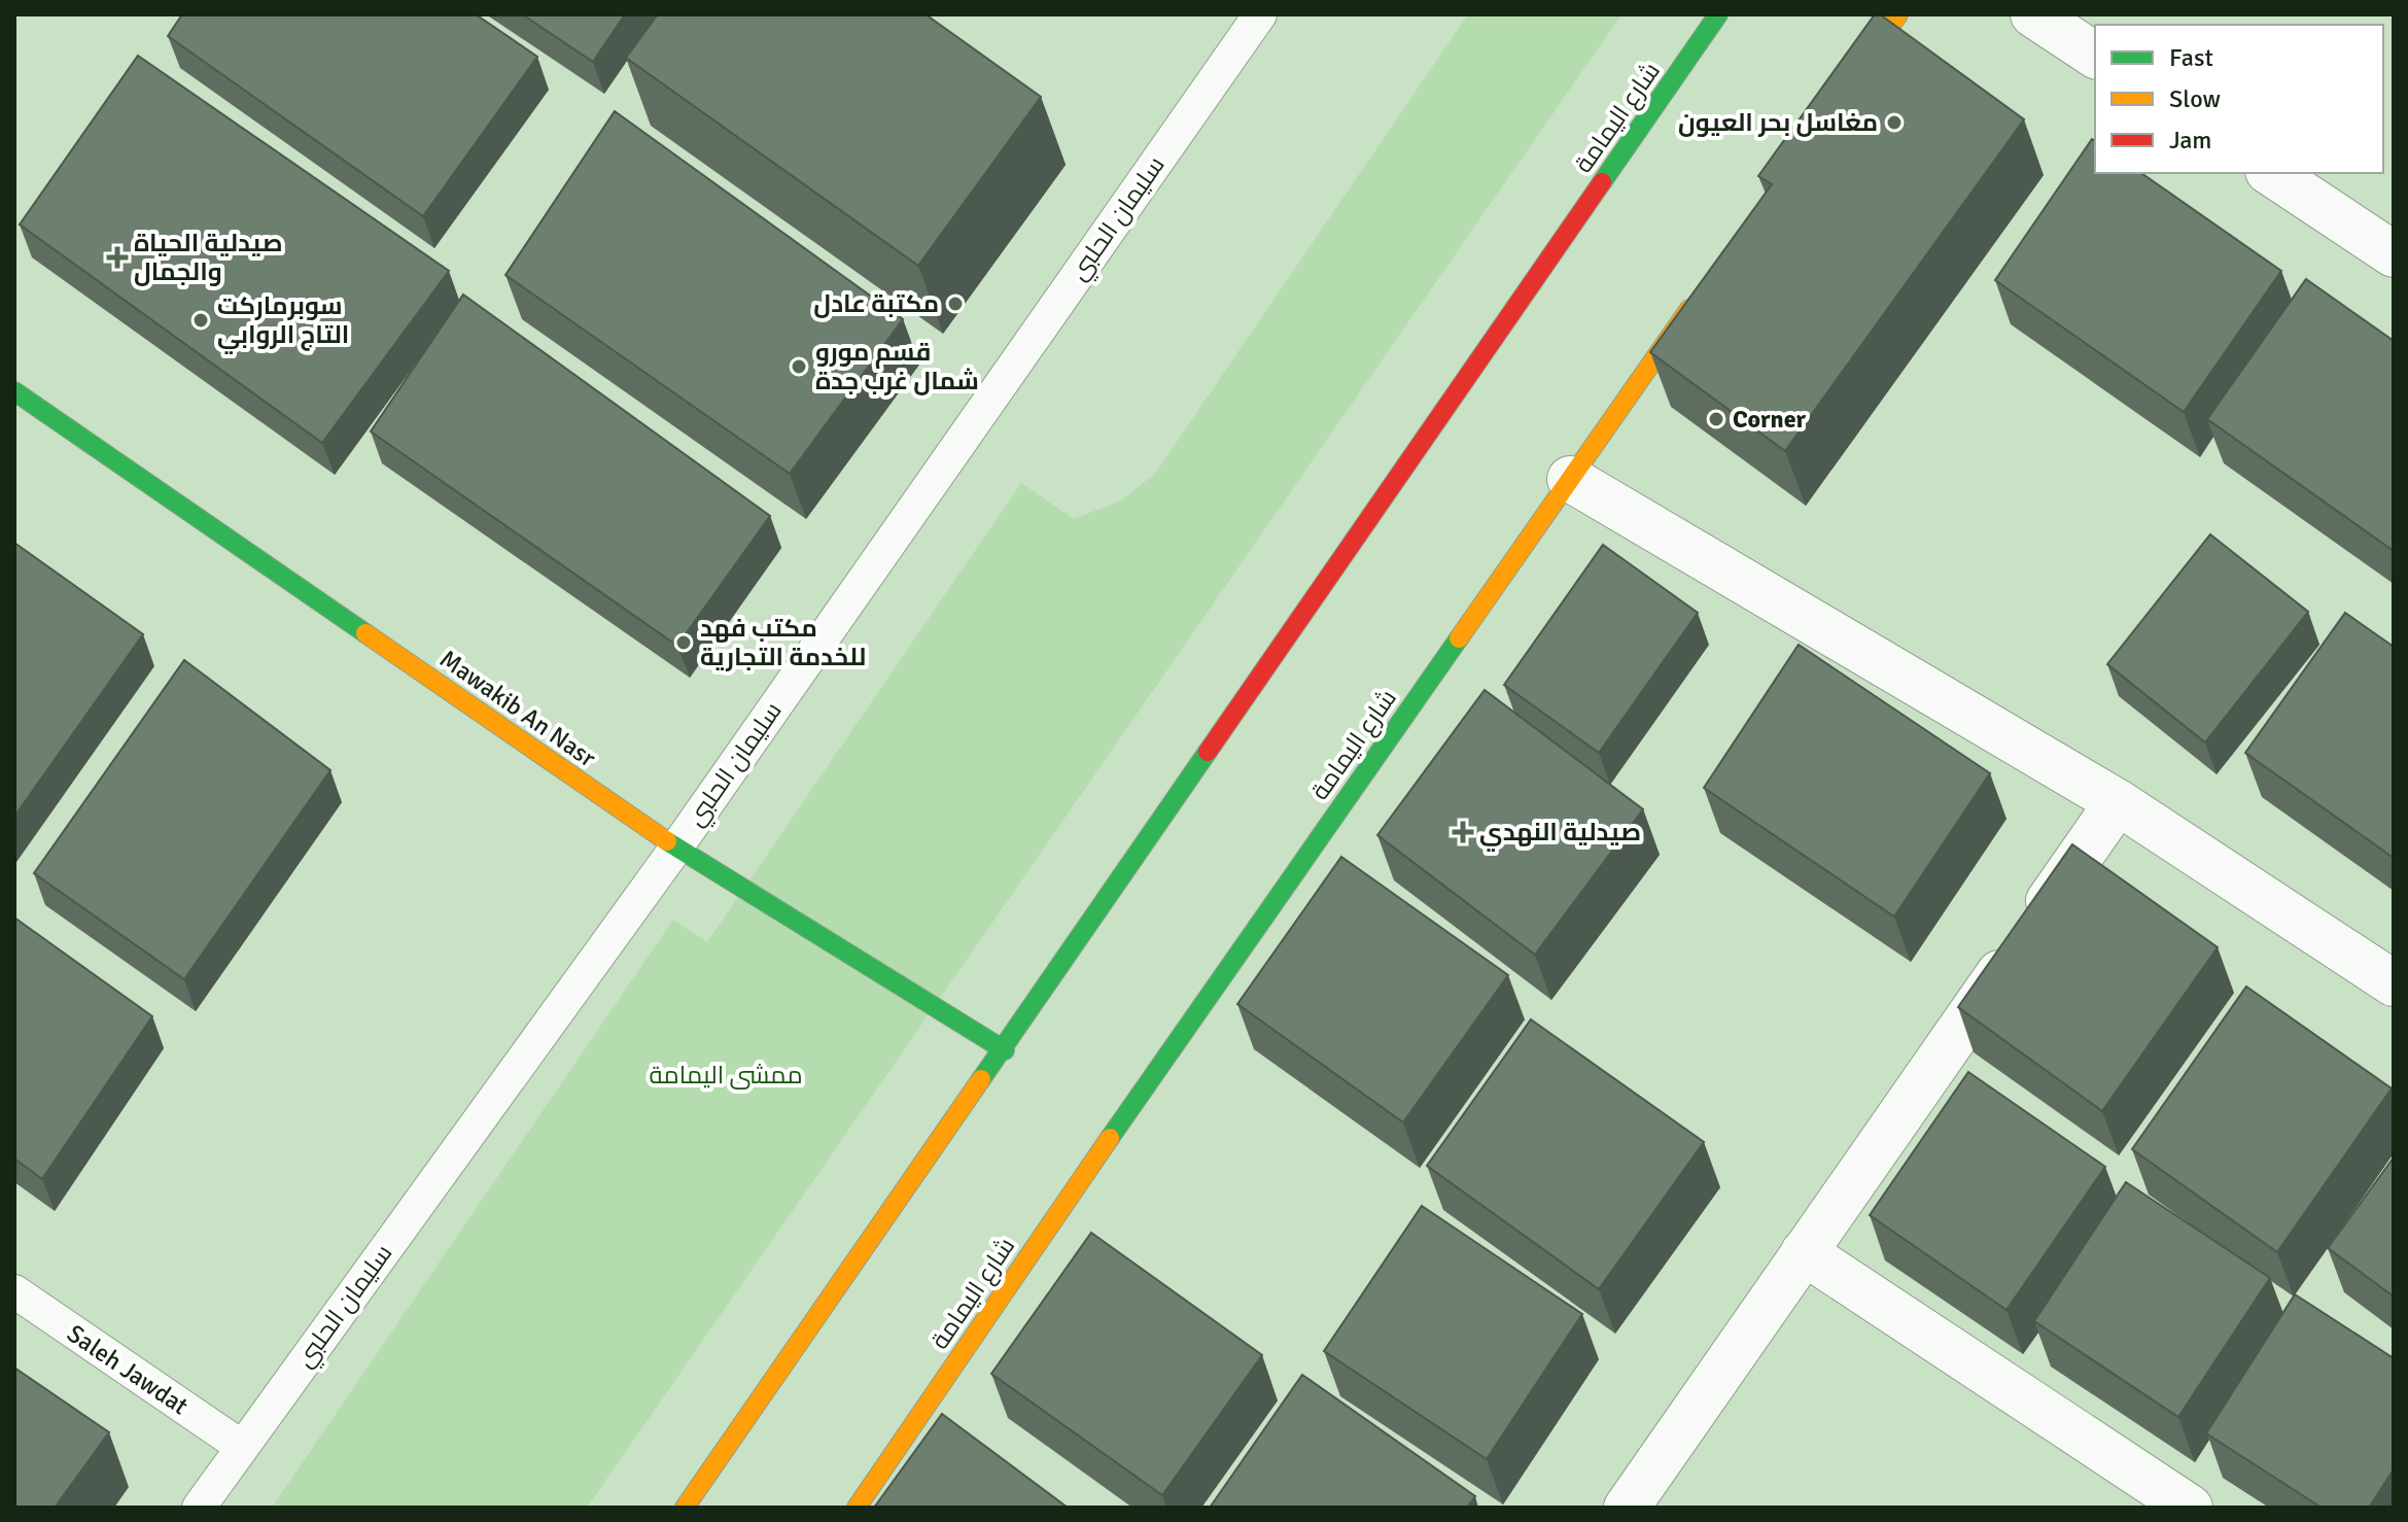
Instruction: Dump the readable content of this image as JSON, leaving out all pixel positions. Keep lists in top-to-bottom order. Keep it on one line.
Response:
{"streets":{"main road":["شارع اليمامة","Mawakib An Nasr"],"lane":["سليمان الحلبي","Saleh Jawdat"]},"crossings":[["شارع اليمامة","Mawakib An Nasr"],["سليمان الحلبي","Mawakib An Nasr"],["سليمان الحلبي","Saleh Jawdat"]],"parks":["ممشى اليمامة"],"places":{"other":["مغاسل بحر العيون","مكتبة عادل","سوبرماركت التاج الروابي","قسم مورو شمال غرب جدة","Corner","مكتب فهد للخدمة التجارية"],"health":["صيدلية الحياة والجمال","صيدلية النهدي"]},"legend":["Fast","Slow","Jam"]}
